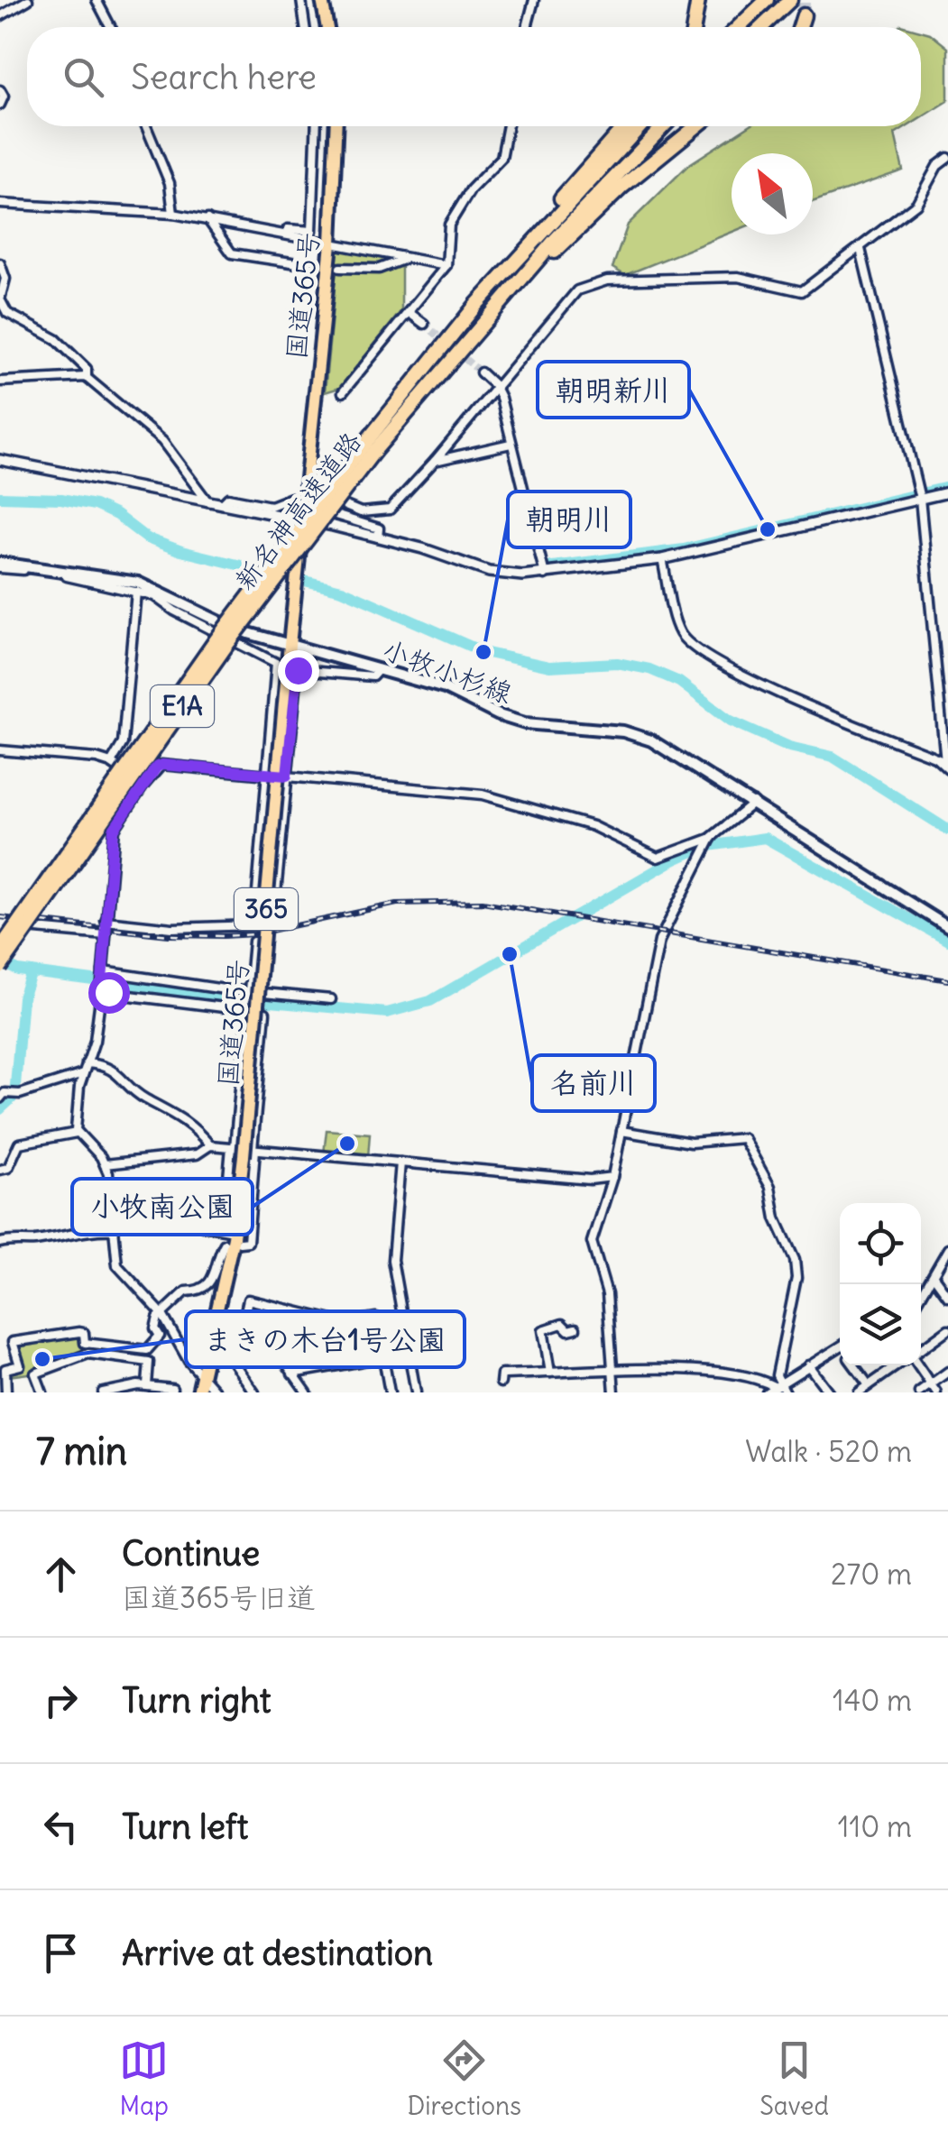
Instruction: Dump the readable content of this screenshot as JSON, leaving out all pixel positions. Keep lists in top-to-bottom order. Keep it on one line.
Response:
{"streets":{"highway":["国道365号","新名神高速道路","E1A","365"],"main road":["小牧小杉線"]},"crossings":[["国道365号","小牧小杉線"]],"places":["朝明新川","朝明川","名前川","小牧南公園","まきの木台1号公園"],"north":"top left","page":{"search":"Search here","heading":["7 min","Walk · 520 m"],"list":[["Continue","国道365号旧道","270 m"],["Turn right","140 m"],["Turn left","110 m"],"Arrive at destination"],"nav":["Map","Directions","Saved"]}}
